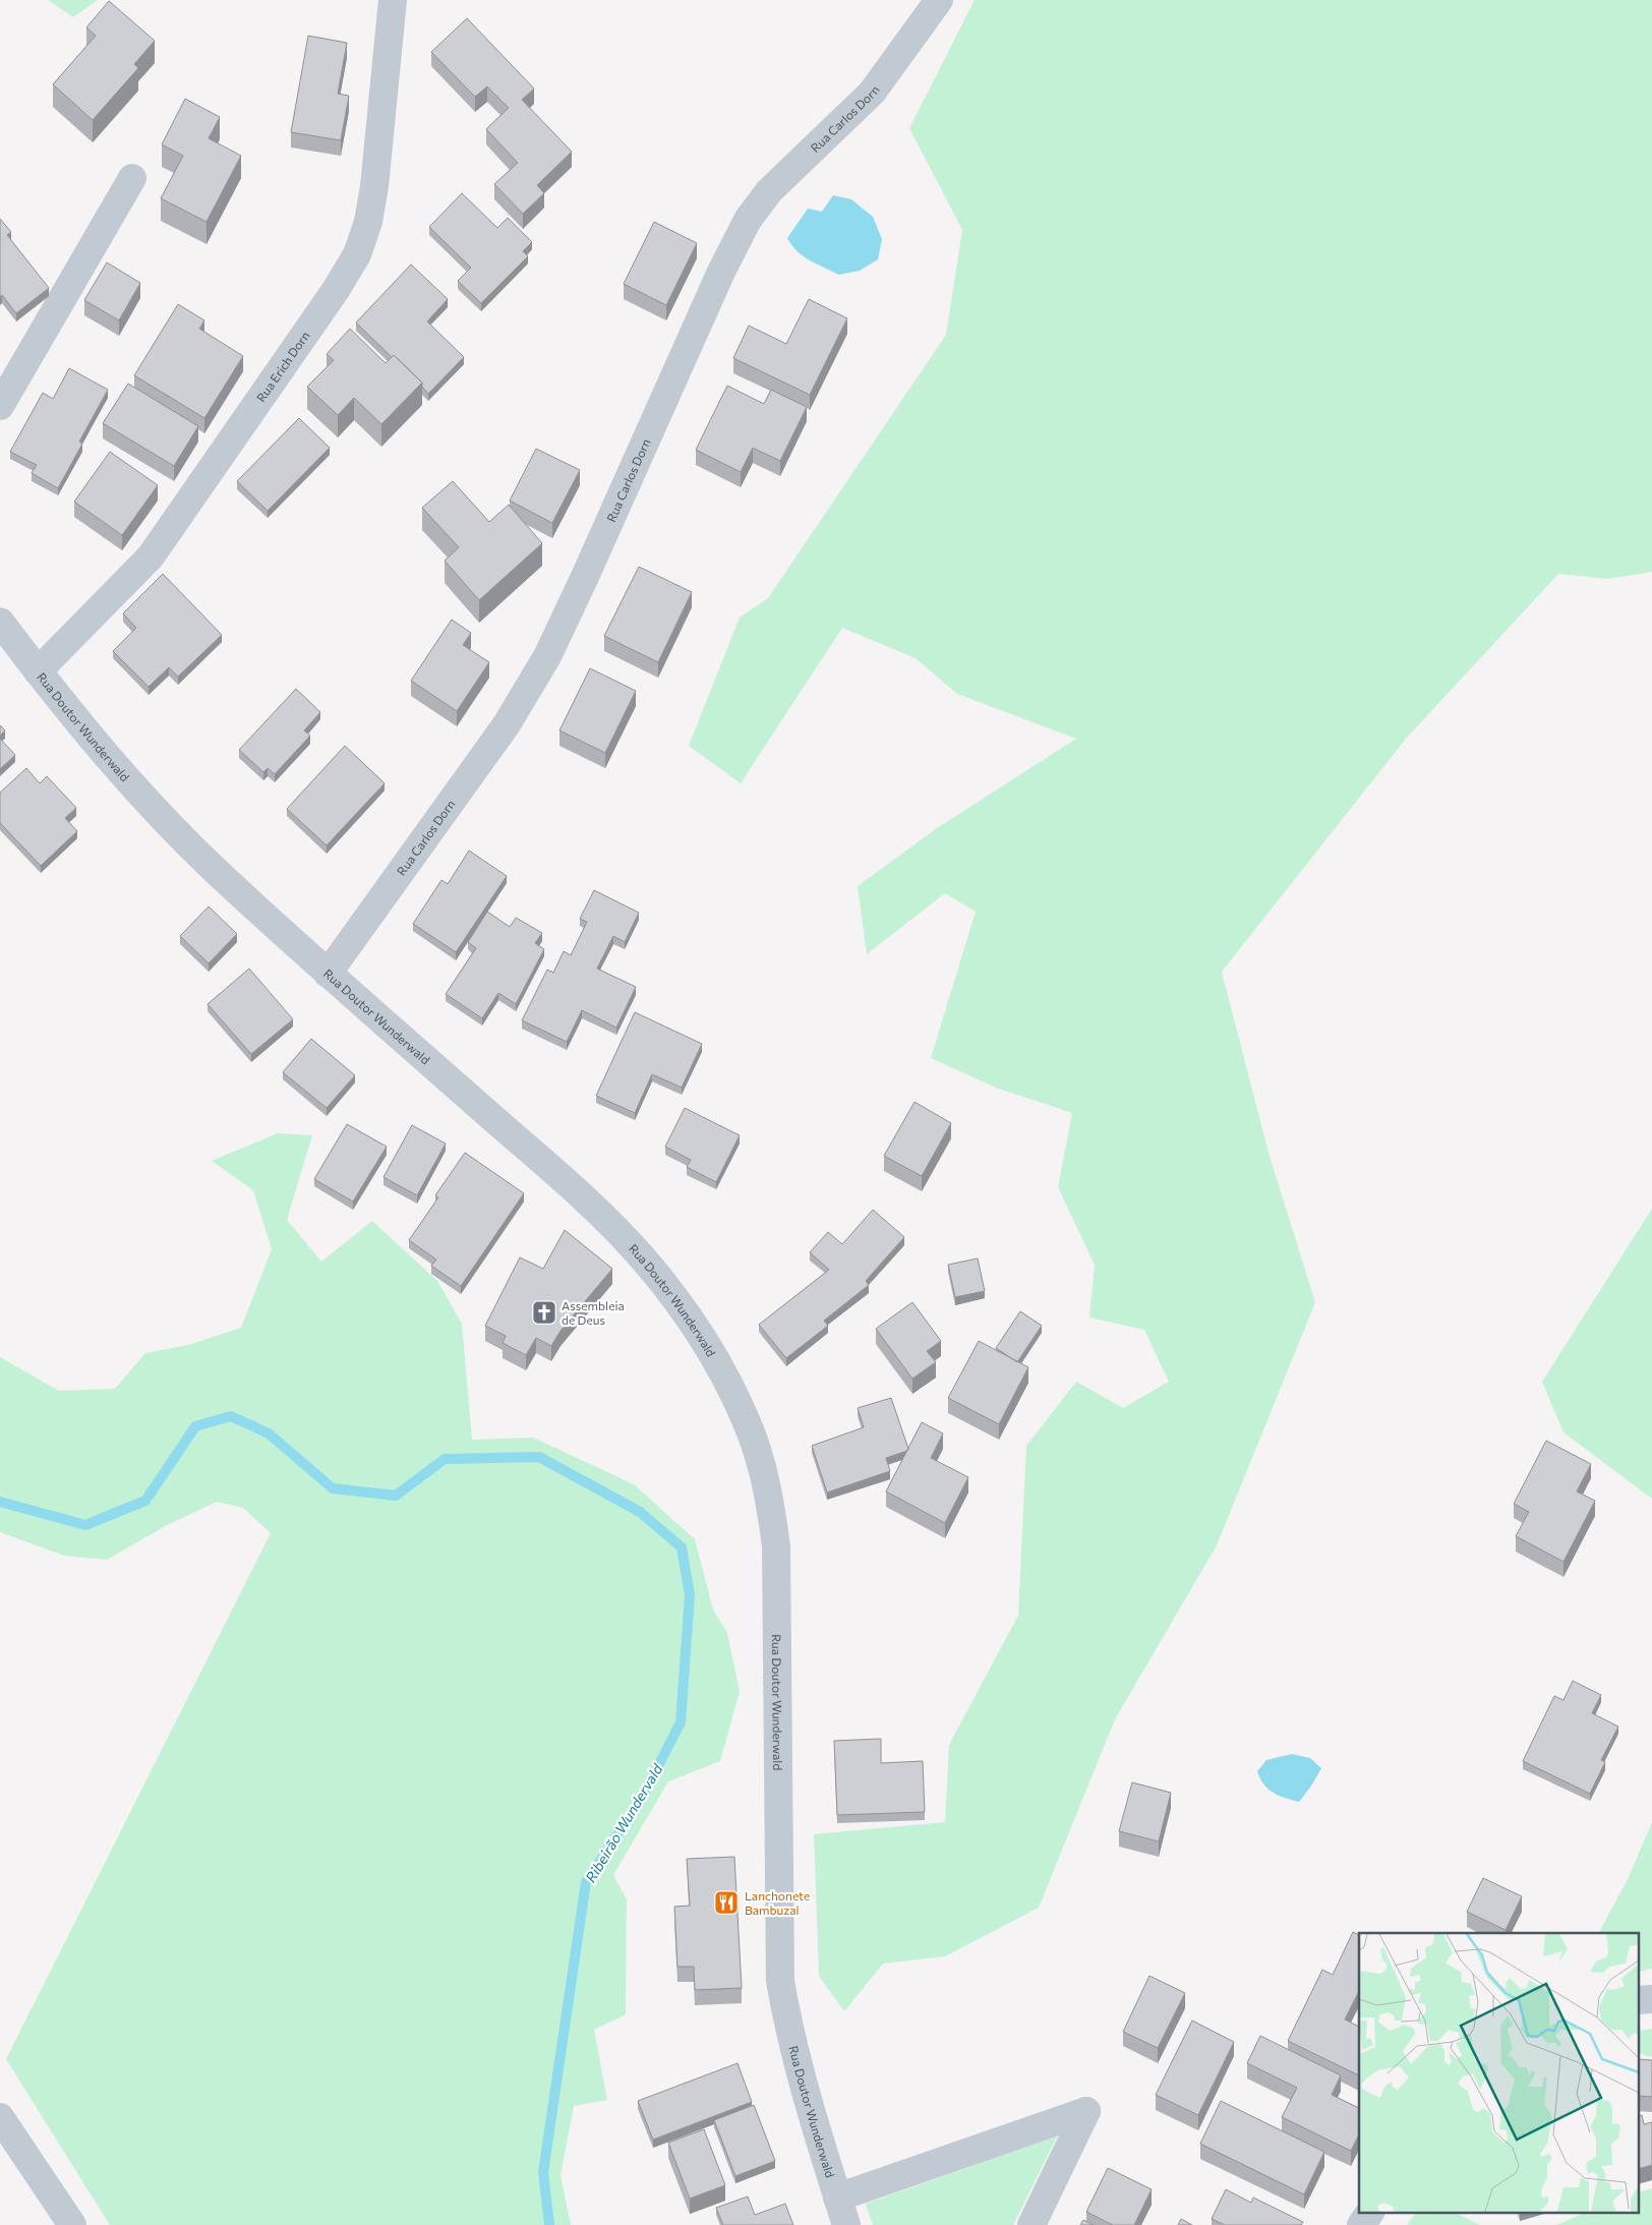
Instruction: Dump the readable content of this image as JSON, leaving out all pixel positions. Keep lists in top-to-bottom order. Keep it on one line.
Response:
{"streets":{"street":["Rua Carlos Dorn","Rua Erich Dorn","Rua Doutor Wunderwald"]},"crossings":[["Rua Carlos Dorn","Rua Doutor Wunderwald"],["Rua Erich Dorn","Rua Doutor Wunderwald"]],"water":["Ribeirão Wundervald"],"places":{"church":["Assembleia de Deus"],"restaurant":["Lanchonete Bambuzal"]}}
